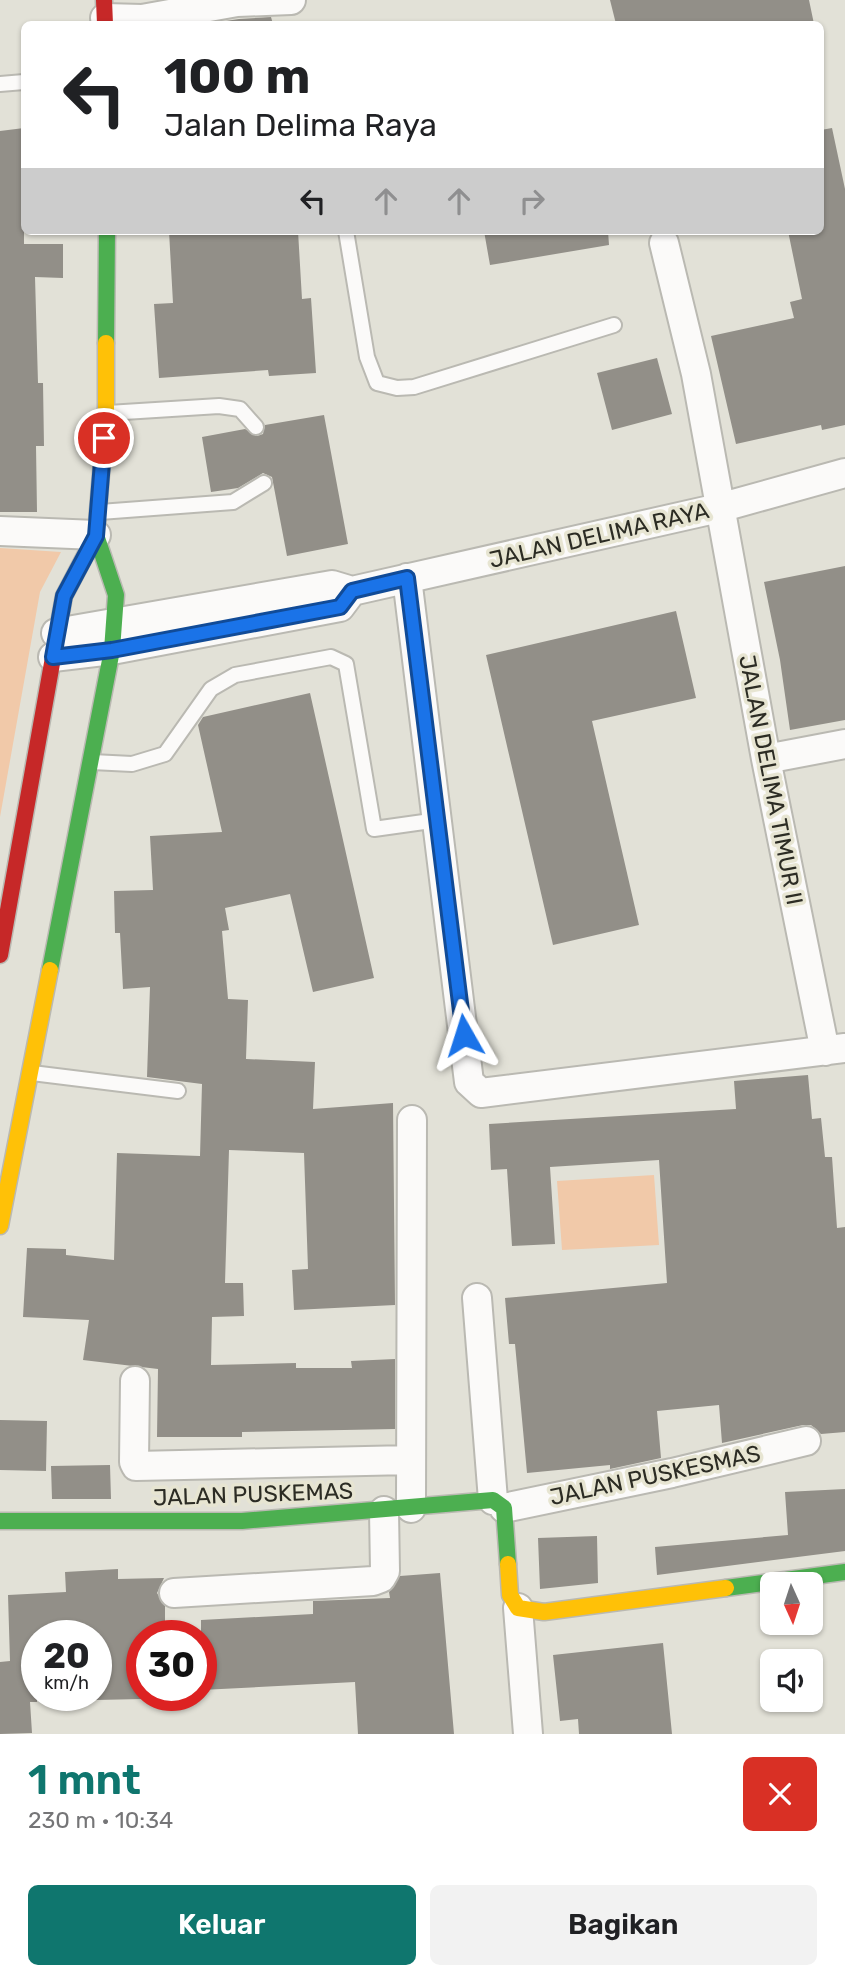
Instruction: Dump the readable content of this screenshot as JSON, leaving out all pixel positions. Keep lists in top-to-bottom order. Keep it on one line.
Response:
{"streets":{"main road":["JALAN PUSKEMAS"],"street":["JALAN DELIMA RAYA","JALAN DELIMA TIMUR II","JALAN PUSKESMAS"]},"crossings":[["JALAN DELIMA RAYA","JALAN DELIMA TIMUR II"],["JALAN PUSKESMAS","JALAN PUSKEMAS"]],"north":"bottom","page":{"turn":["100 m","Jalan Delima Raya"],"speed":"20 km/h","limit":"30","heading":["1 mnt","230 m · 10:34"],"buttons":["Keluar","Bagikan"]}}
